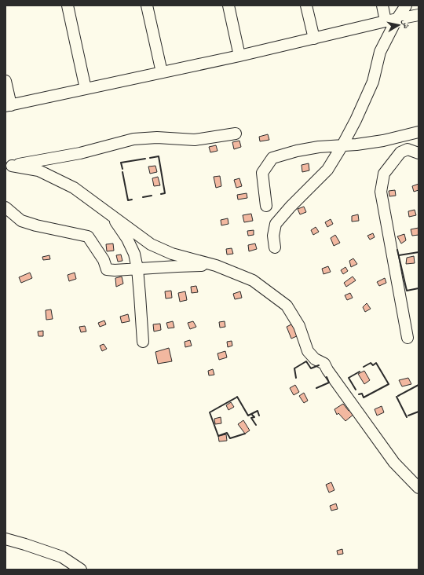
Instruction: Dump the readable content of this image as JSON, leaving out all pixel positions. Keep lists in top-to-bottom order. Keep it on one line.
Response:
{"north":"right"}
